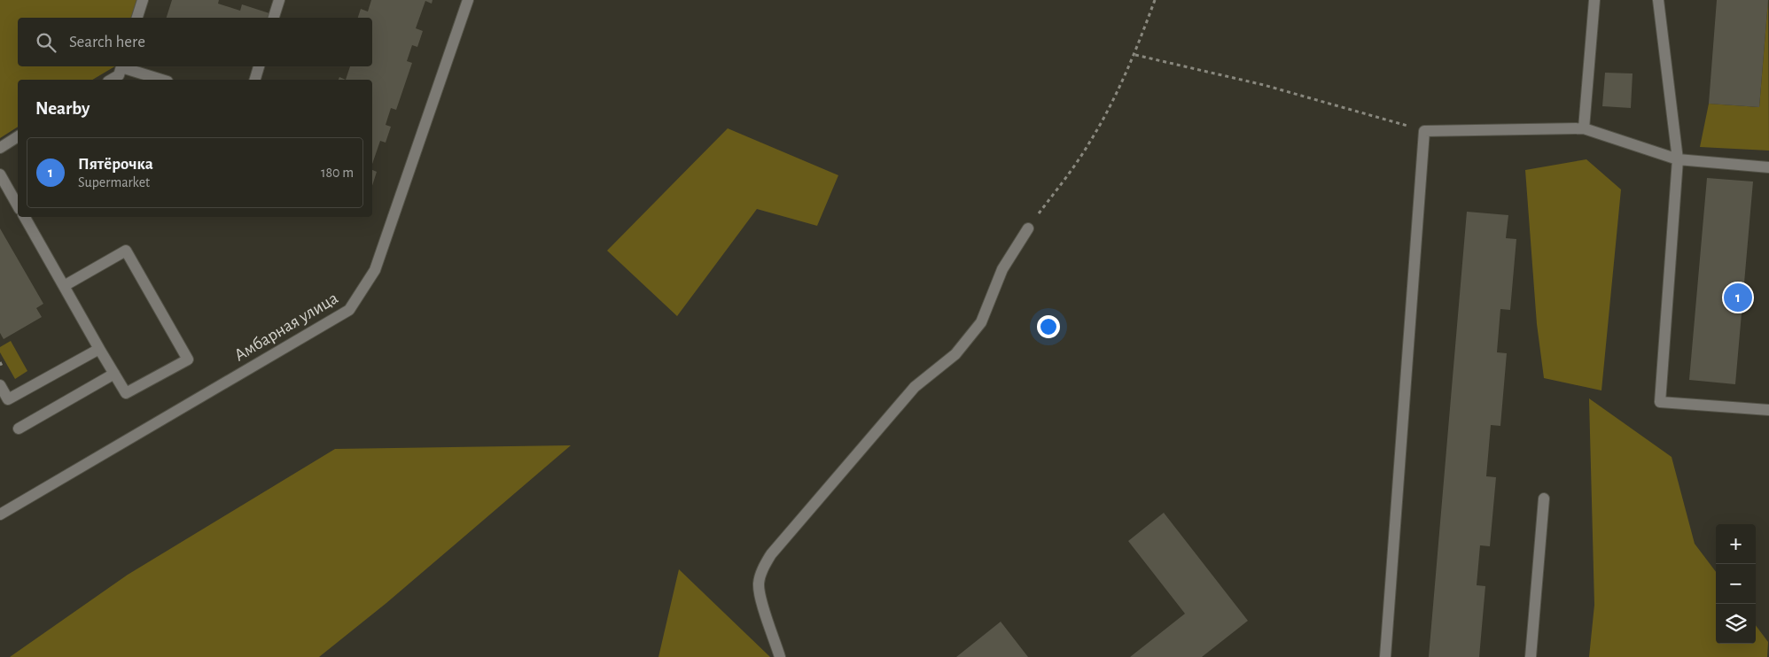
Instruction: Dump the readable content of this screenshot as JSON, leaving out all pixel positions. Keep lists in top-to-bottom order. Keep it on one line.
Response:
{"streets":{"street":["Амбарная улица"]},"page":{"search":"Search here","heading":"Nearby","list":[{"mark":"1","name":"Пятёрочка","note":"Supermarket","value":"180 m"}],"pins":"1","map_buttons":["+","−"]}}
